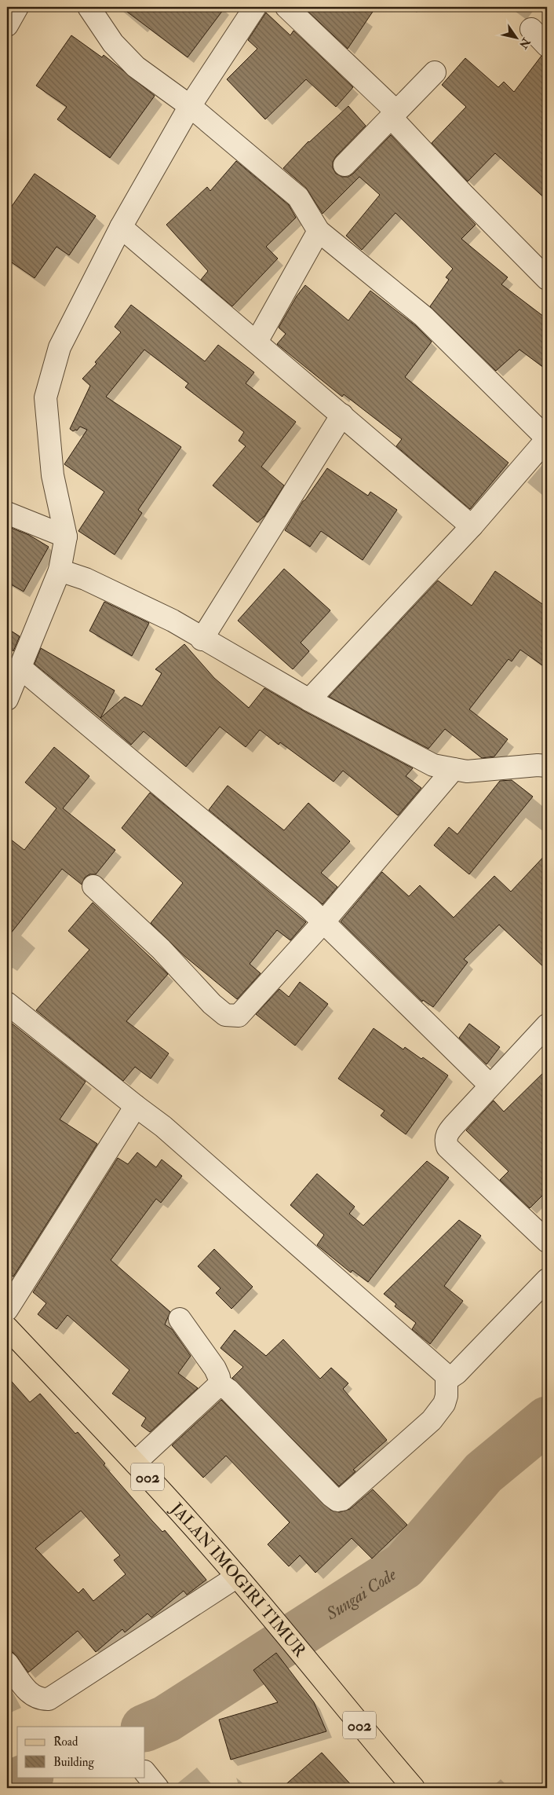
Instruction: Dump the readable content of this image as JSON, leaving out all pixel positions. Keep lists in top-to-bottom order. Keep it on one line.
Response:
{"streets":{"main road":["002","JALAN IMOGIRI TIMUR"]},"water":["Sungai Code"],"legend":["Road","Building"],"north":"bottom right"}
